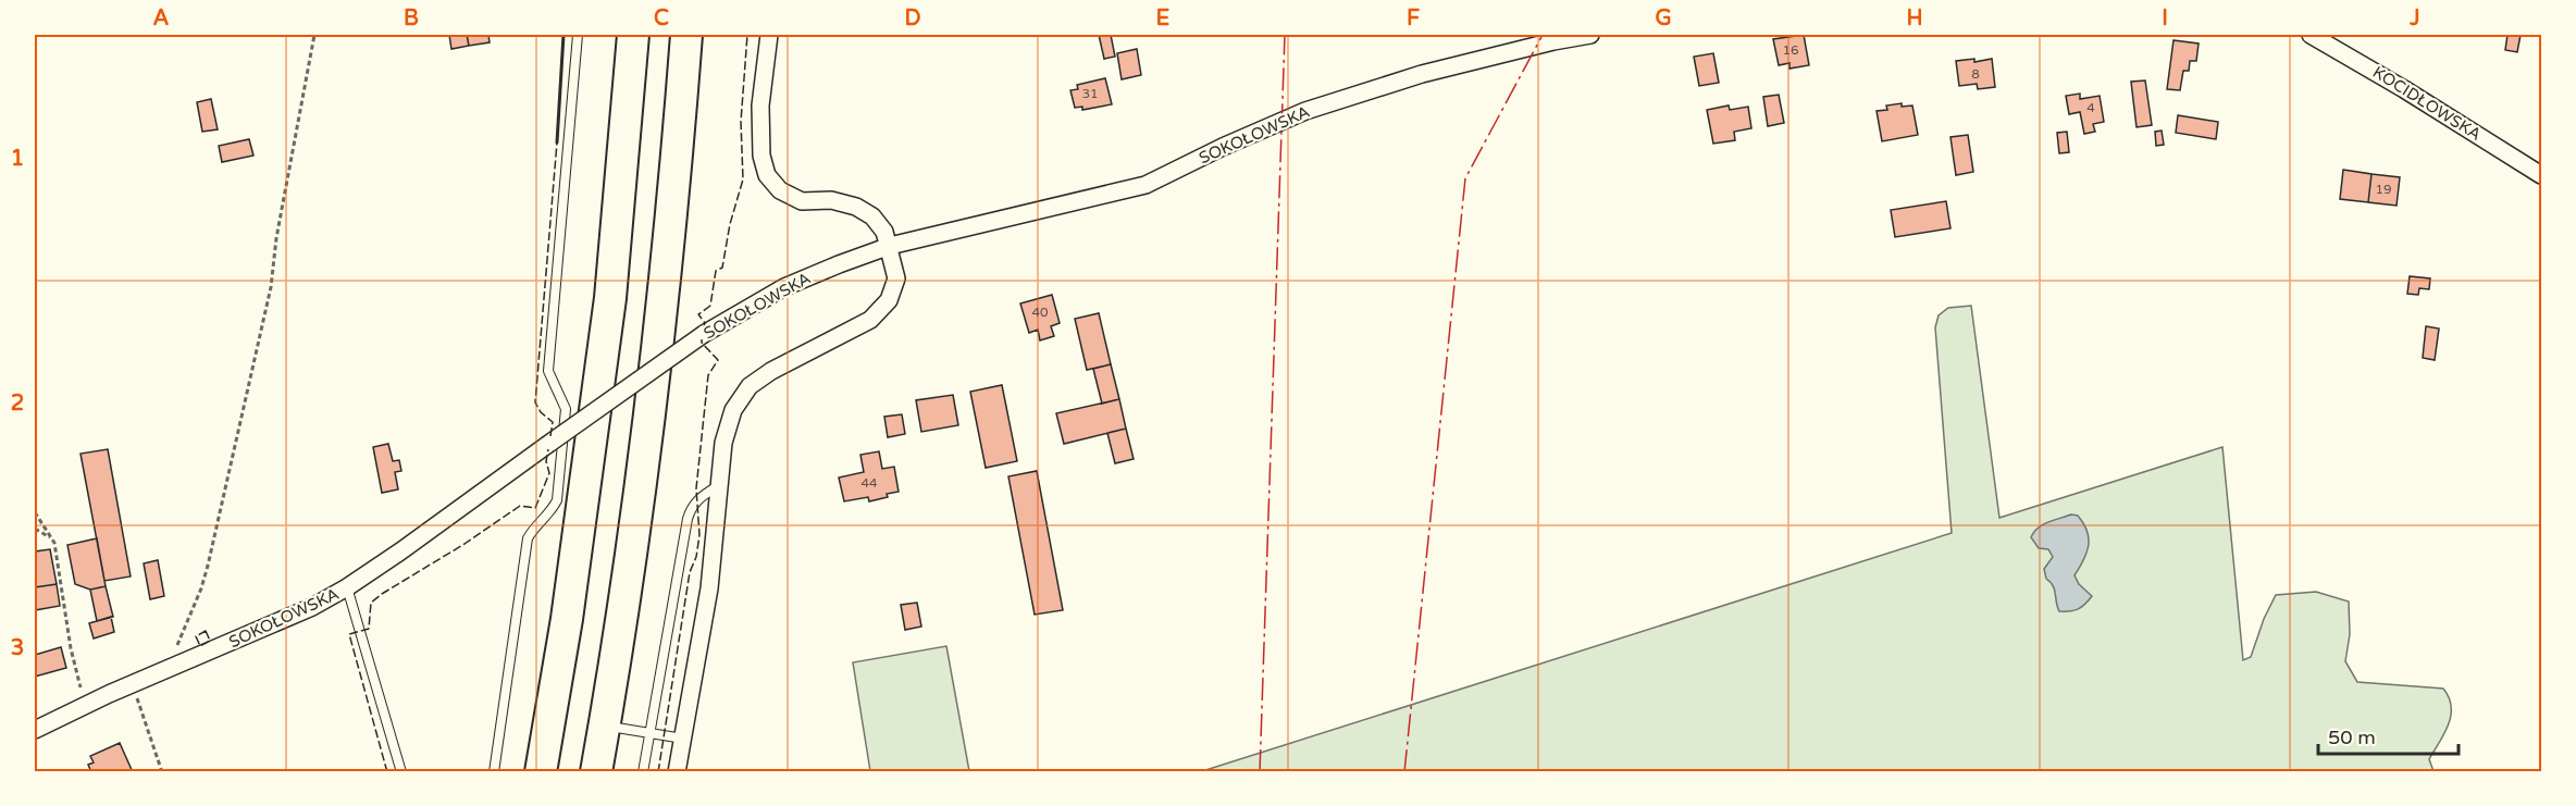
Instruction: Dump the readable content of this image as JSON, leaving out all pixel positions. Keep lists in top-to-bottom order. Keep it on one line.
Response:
{"streets":{"street":["KOCIDŁOWSKA","SOKOŁOWSKA"]},"house_numbers":["16","8","31","4","19","40","44"],"scale_bar":"50 m","grid":{"columns":["A","B","C","D","E","F","G","H","I","J"],"rows":["1","2","3"]}}
